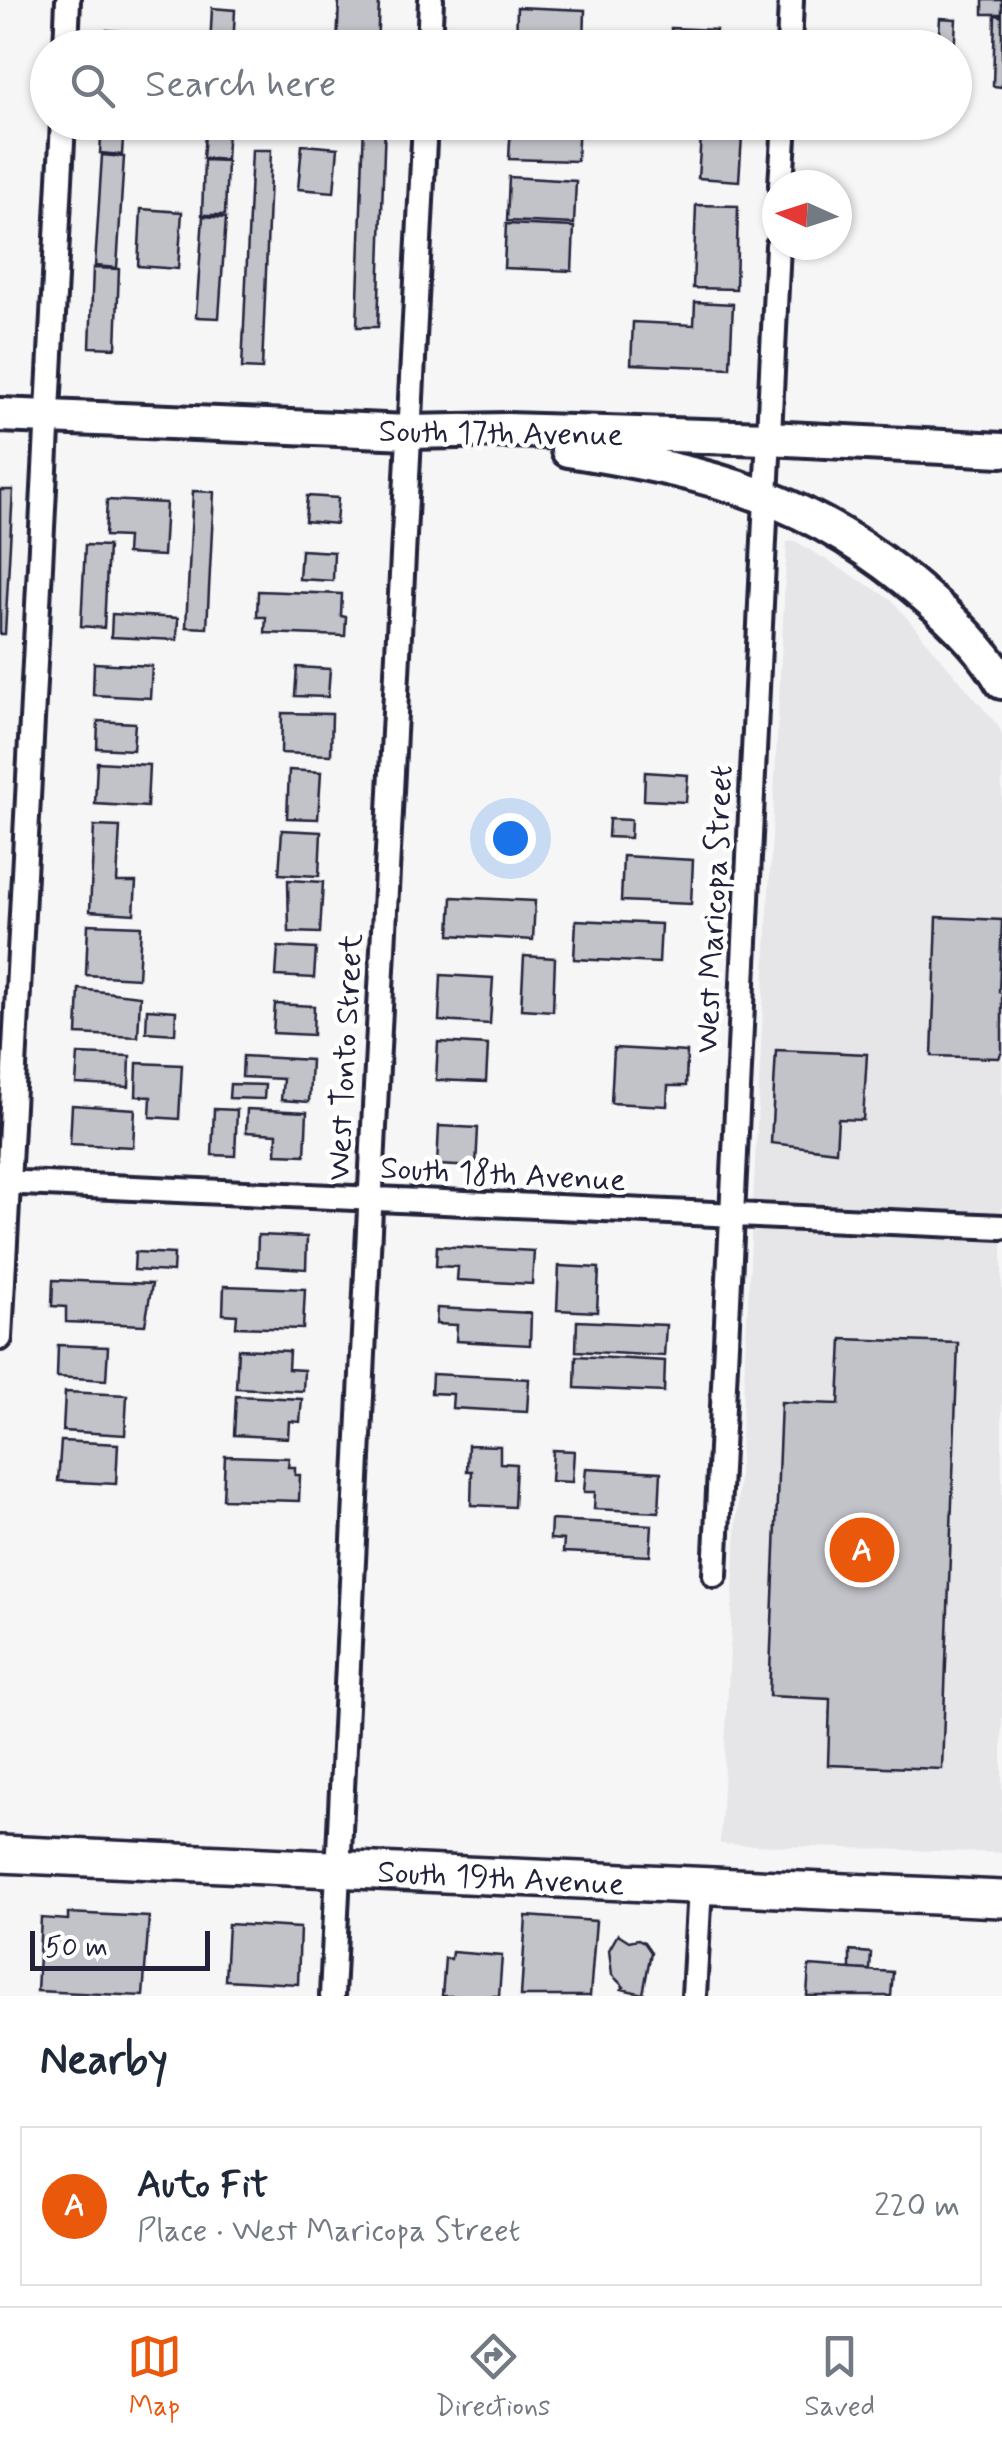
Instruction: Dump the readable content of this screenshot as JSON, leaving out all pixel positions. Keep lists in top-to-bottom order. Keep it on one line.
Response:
{"streets":{"main road":["South 17th Avenue","South 19th Avenue"],"street":["West Maricopa Street","West Tonto Street","South 18th Avenue"]},"crossings":[["South 17th Avenue","West Maricopa Street"],["South 17th Avenue","West Tonto Street"],["West Maricopa Street","South 18th Avenue"],["West Tonto Street","South 18th Avenue"],["West Tonto Street","South 19th Avenue"]],"scale_bar":"50 m","north":"left","page":{"search":"Search here","pins":"A","scale":"50 m","heading":"Nearby","list":[{"mark":"A","name":"Auto Fit","note":"Place · West Maricopa Street","value":"220 m"}],"nav":["Map","Directions","Saved"]}}
